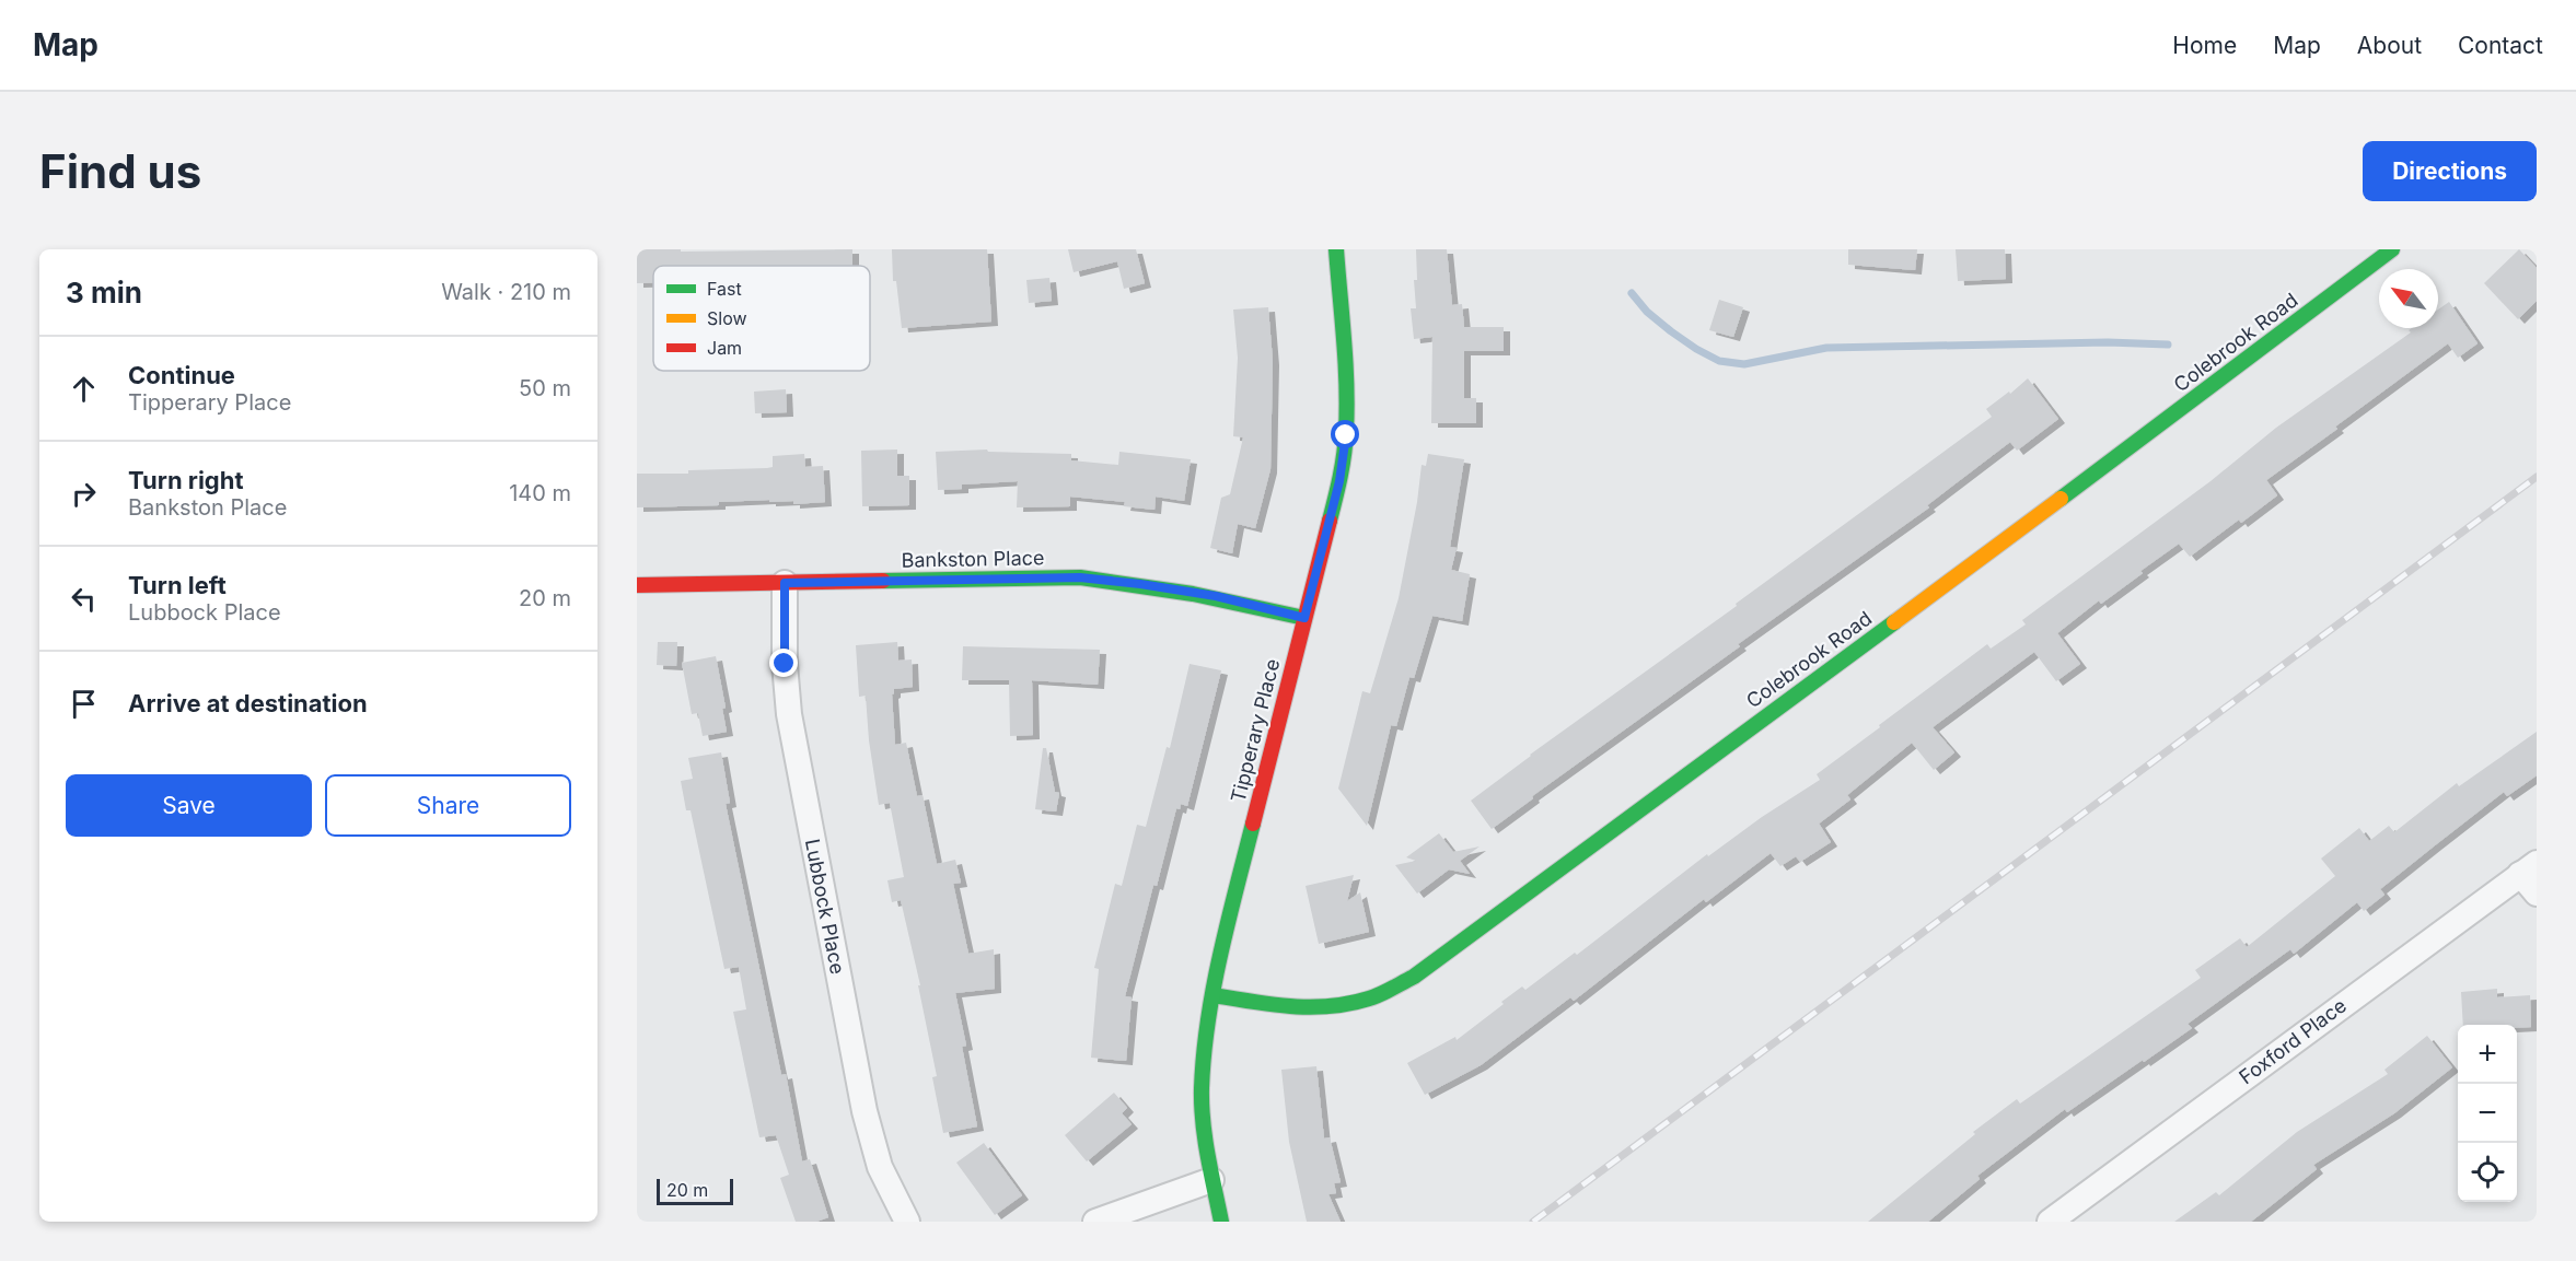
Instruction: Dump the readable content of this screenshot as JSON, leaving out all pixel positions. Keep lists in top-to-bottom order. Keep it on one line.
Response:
{"streets":{"street":["Colebrook Road","Bankston Place","Tipperary Place","Lubbock Place","Foxford Place"]},"crossings":[["Colebrook Road","Tipperary Place"],["Bankston Place","Tipperary Place"],["Bankston Place","Lubbock Place"]],"legend":["Fast","Slow","Jam"],"scale_bar":"20 m","north":"top left","page":{"header":"Map","nav":["Home","Map","About","Contact"],"buttons":["Directions",["Save","Share"]],"title":"Find us","heading":["3 min","Walk · 210 m"],"list":[["Continue","Tipperary Place","50 m"],["Turn right","Bankston Place","140 m"],["Turn left","Lubbock Place","20 m"],"Arrive at destination"],"map_buttons":["+","−"],"scale":"20 m"}}
